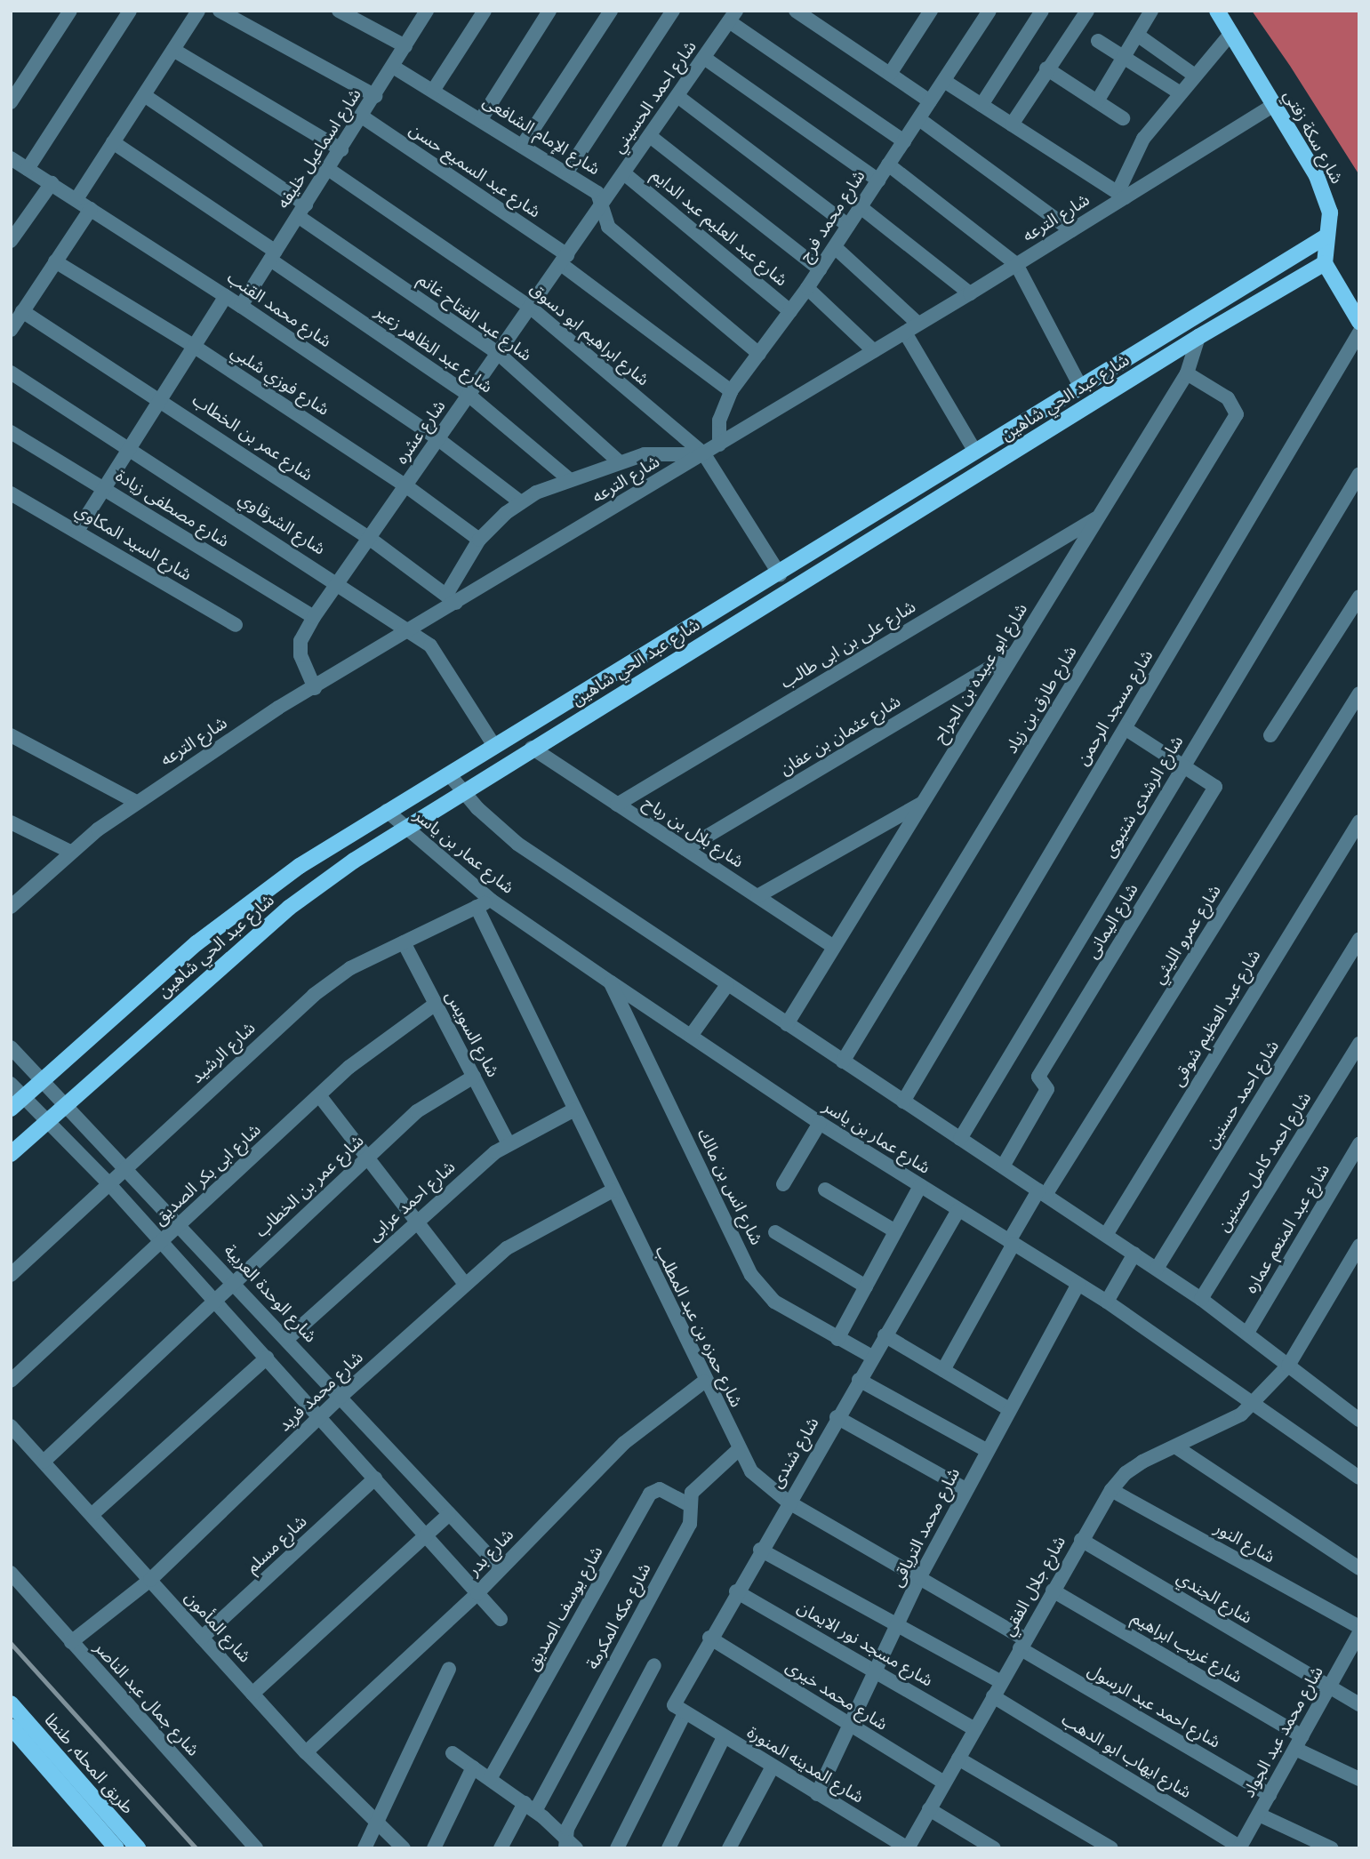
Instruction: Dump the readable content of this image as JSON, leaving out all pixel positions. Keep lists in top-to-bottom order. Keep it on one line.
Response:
{"streets":{"main road":["شارع سكة زفتي","شارع عبد الحي شاهين","طريق المحله, طنطا"],"street":["شارع احمد الحسيني","شارع الإمام الشافعى","شارع اسماعيل خليفه","شارع عبد السميع حسن","شارع محمد فرج","شارع الترعه","شارع عبد العليم عبد الدايم","شارع محمد القنب","شارع عبد الفتاح غانم","شارع ابراهيم ابو دسوق","شارع عبد الظاهر زعير","شارع فوزي شلبي","شارع عشره","شارع عمر بن الخطاب","شارع مصطفى زيادة","شارع الشرقاوي","شارع السيد المكاوي","شارع على بن ابى طالب","شارع ابو عبيده بن الجراح","شارع طارق بن زياد","شارع مسجد الرحمن","شارع عثمان بن عفان","شارع الرشدى شتيوى","شارع بلال بن رباح","شارع عمار بن ياسر","شارع اليمانى","شارع عمرو الليثي","شارع عبد العظيم شوقى","شارع السويس","شارع الرشيد","شارع احمد حسنين","شارع احمد كامل حسنين","شارع ابى بكر الصديق","شارع انس بن مالك","شارع احمد عرابى","شارع عبد المنعم عماره","شارع الوحدة العربية","شارع حمزه بن عبد المطلب","شارع محمد فريد","شارع شندى","شارع محمد الترياقى","شارع النور","شارع مسلم","شارع بدر","شارع جلال الفقي","شارع الجندي","شارع يوسف الصديق","شارع مكه المكرمة","شارع المأمون","شارع مسجد نور الايمان","شارع غريب ابراهيم","شارع محمد خيرى","شارع جمال عبد الناصر","شارع احمد عبد الرسول","شارع محمد عبد الجواد","شارع ايهاب ابو الدهب","شارع المدينه المنورة"]},"crossings":[["شارع احمد الحسيني","شارع الإمام الشافعى"],["شارع احمد الحسيني","شارع عبد العليم عبد الدايم"],["شارع احمد الحسيني","شارع عشره"],["شارع الإمام الشافعى","شارع اسماعيل خليفه"],["شارع الإمام الشافعى","شارع محمد فرج"],["شارع الإمام الشافعى","شارع عشره"],["شارع سكة زفتي","شارع الترعه"],["شارع سكة زفتي","شارع عبد الحي شاهين"],["شارع اسماعيل خليفه","شارع عبد السميع حسن"],["شارع اسماعيل خليفه","شارع محمد القنب"],["شارع اسماعيل خليفه","شارع عبد الفتاح غانم"],["شارع اسماعيل خليفه","شارع ابراهيم ابو دسوق"],["شارع اسماعيل خليفه","شارع عبد الظاهر زعير"],["شارع عبد السميع حسن","شارع محمد فرج"],["شارع عبد السميع حسن","شارع عشره"],["شارع محمد فرج","شارع الترعه"],["شارع محمد فرج","شارع عبد العليم عبد الدايم"],["شارع الترعه","شارع ابراهيم ابو دسوق"],["شارع الترعه","شارع عشره"],["شارع الترعه","شارع عمر بن الخطاب"],["شارع الترعه","شارع الشرقاوي"],["شارع محمد القنب","شارع عشره"],["شارع عبد الفتاح غانم","شارع عشره"],["شارع ابراهيم ابو دسوق","شارع عبد الحي شاهين"],["شارع ابراهيم ابو دسوق","شارع عشره"],["شارع عبد الظاهر زعير","شارع عشره"],["شارع فوزي شلبي","شارع عشره"],["شارع عبد الحي شاهين","شارع الشرقاوي"],["شارع عبد الحي شاهين","شارع ابو عبيده بن الجراح"],["شارع عبد الحي شاهين","شارع بلال بن رباح"],["شارع عبد الحي شاهين","شارع عمار بن ياسر"],["شارع عبد الحي شاهين","شارع الوحدة العربية"],["شارع عشره","شارع عمر بن الخطاب"],["شارع عشره","شارع مصطفى زيادة"],["شارع عشره","شارع الشرقاوي"],["شارع عمر بن الخطاب","شارع السويس"],["شارع عمر بن الخطاب","شارع الوحدة العربية"],["شارع عمر بن الخطاب","شارع المأمون"],["شارع على بن ابى طالب","شارع ابو عبيده بن الجراح"],["شارع على بن ابى طالب","شارع بلال بن رباح"],["شارع ابو عبيده بن الجراح","شارع طارق بن زياد"],["شارع ابو عبيده بن الجراح","شارع عثمان بن عفان"],["شارع ابو عبيده بن الجراح","شارع بلال بن رباح"],["شارع مسجد الرحمن","شارع اليمانى"],["شارع عثمان بن عفان","شارع بلال بن رباح"],["شارع الرشدى شتيوى","شارع اليمانى"],["شارع عمار بن ياسر","شارع عمرو الليثي"],["شارع عمار بن ياسر","شارع الرشيد"],["شارع عمار بن ياسر","شارع انس بن مالك"],["شارع عمار بن ياسر","شارع شندى"],["شارع عمار بن ياسر","شارع محمد الترياقى"],["شارع عمار بن ياسر","شارع جلال الفقي"],["شارع السويس","شارع الرشيد"],["شارع السويس","شارع ابى بكر الصديق"],["شارع السويس","شارع احمد عرابى"],["شارع الرشيد","شارع الوحدة العربية"],["شارع الرشيد","شارع حمزه بن عبد المطلب"],["شارع ابى بكر الصديق","شارع الوحدة العربية"],["شارع انس بن مالك","شارع شندى"],["شارع احمد عرابى","شارع الوحدة العربية"],["شارع احمد عرابى","شارع حمزه بن عبد المطلب"],["شارع الوحدة العربية","شارع محمد فريد"],["شارع الوحدة العربية","شارع بدر"],["شارع حمزه بن عبد المطلب","شارع محمد فريد"],["شارع حمزه بن عبد المطلب","شارع شندى"],["شارع حمزه بن عبد المطلب","شارع محمد الترياقى"],["شارع حمزه بن عبد المطلب","شارع بدر"],["شارع حمزه بن عبد المطلب","شارع جلال الفقي"],["شارع حمزه بن عبد المطلب","شارع مكه المكرمة"],["شارع حمزه بن عبد المطلب","شارع احمد عبد الرسول"],["شارع محمد فريد","شارع المأمون"],["شارع محمد فريد","شارع جمال عبد الناصر"],["شارع شندى","شارع مسجد نور الايمان"],["شارع شندى","شارع محمد خيرى"],["شارع شندى","شارع المدينه المنورة"],["شارع محمد الترياقى","شارع مسجد نور الايمان"],["شارع محمد الترياقى","شارع محمد خيرى"],["شارع محمد الترياقى","شارع المدينه المنورة"],["شارع النور","شارع جلال الفقي"],["شارع مسلم","شارع المأمون"],["شارع بدر","شارع المأمون"],["شارع جلال الفقي","شارع الجندي"],["شارع جلال الفقي","شارع مسجد نور الايمان"],["شارع جلال الفقي","شارع غريب ابراهيم"],["شارع جلال الفقي","شارع محمد خيرى"],["شارع جلال الفقي","شارع احمد عبد الرسول"],["شارع جلال الفقي","شارع ايهاب ابو الدهب"],["شارع جلال الفقي","شارع المدينه المنورة"],["شارع الجندي","شارع محمد عبد الجواد"],["شارع يوسف الصديق","شارع مكه المكرمة"],["شارع غريب ابراهيم","شارع محمد عبد الجواد"],["شارع احمد عبد الرسول","شارع محمد عبد الجواد"],["شارع محمد عبد الجواد","شارع ايهاب ابو الدهب"]]}
